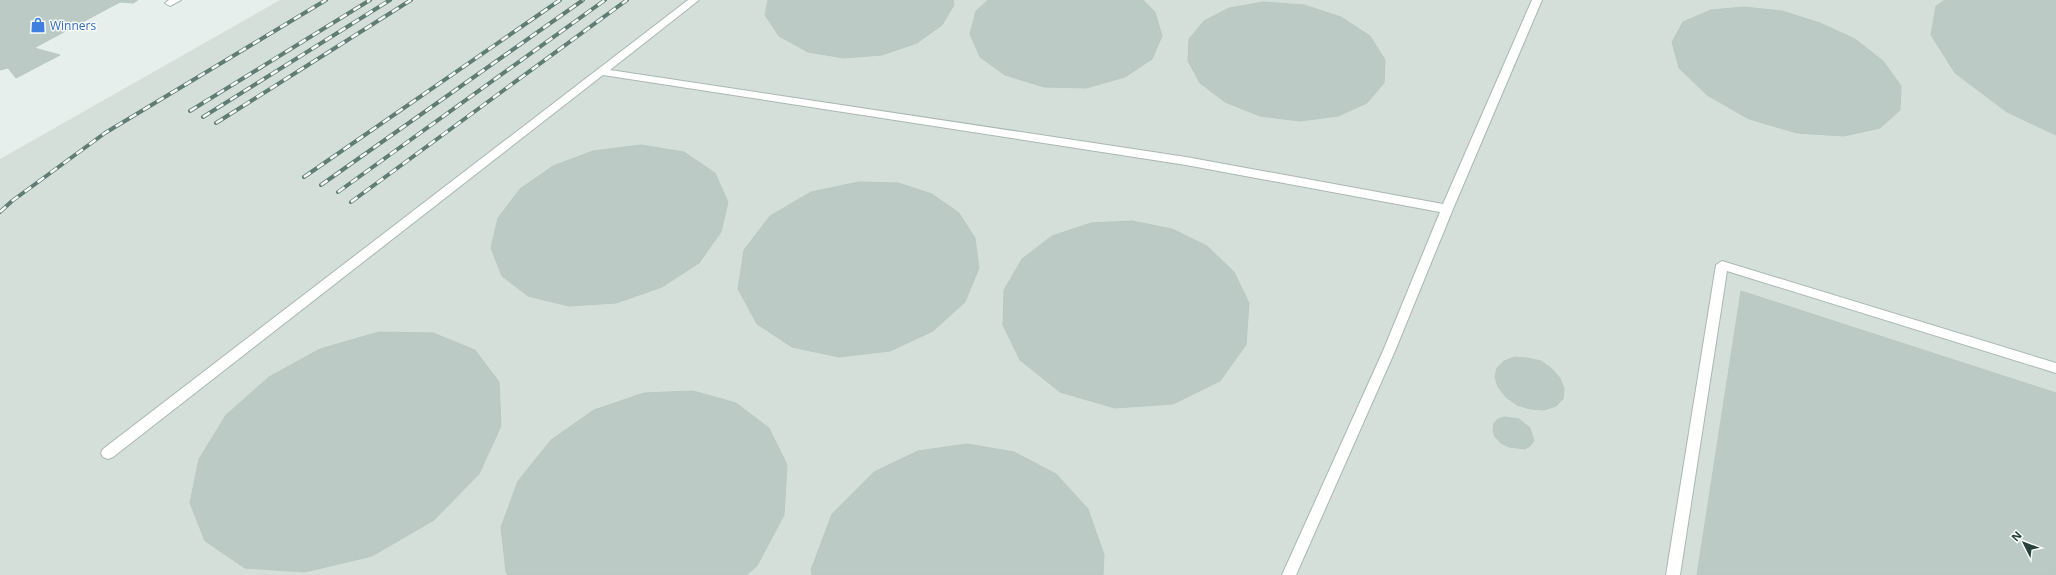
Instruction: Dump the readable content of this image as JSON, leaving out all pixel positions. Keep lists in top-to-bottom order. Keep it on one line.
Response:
{"places":{"shop":["Winners"]},"north":"top left"}
